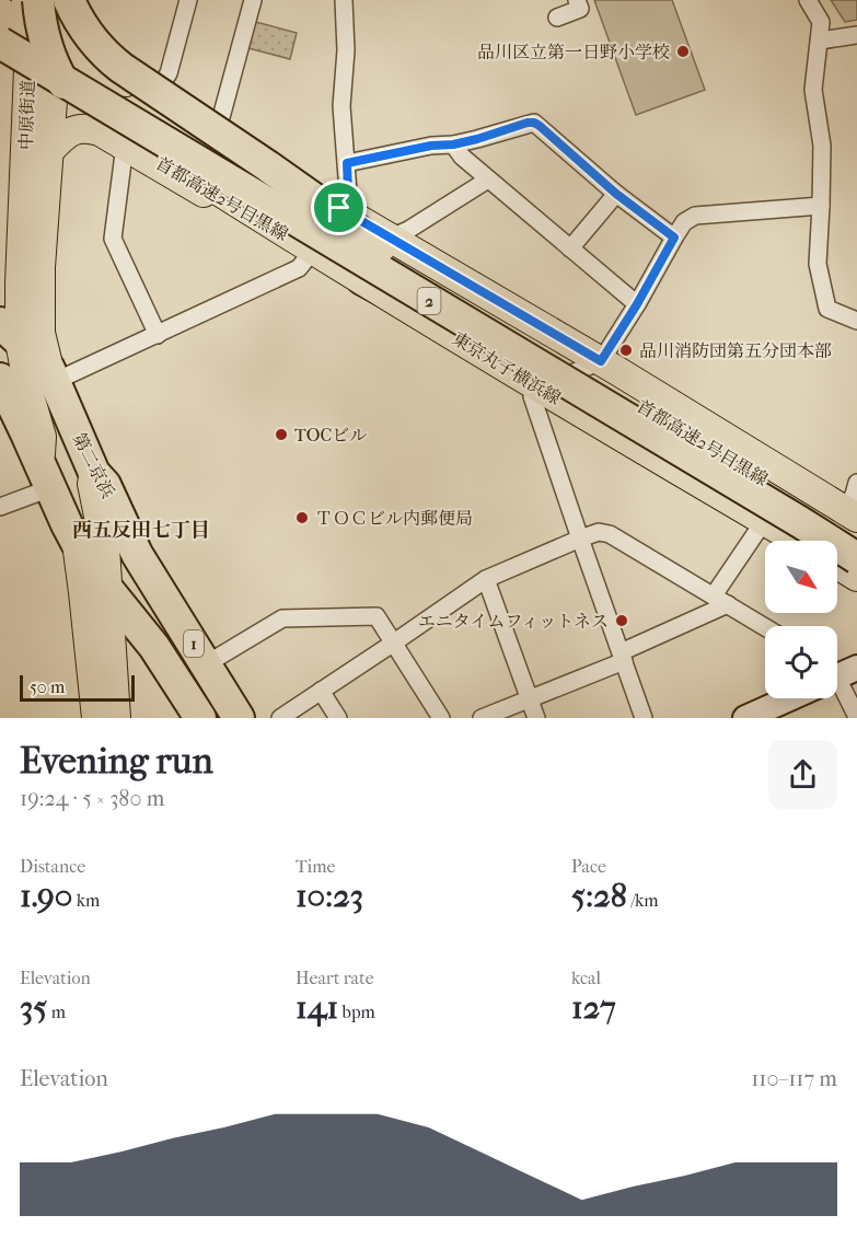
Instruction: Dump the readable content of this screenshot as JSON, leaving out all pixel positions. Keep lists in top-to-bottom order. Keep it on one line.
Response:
{"streets":{"highway":["首都高速2号目黒線","2","第二京浜","1"],"main road":["中原街道","東京丸子横浜線"]},"crossings":[["中原街道","首都高速2号目黒線"],["中原街道","2"],["中原街道","東京丸子横浜線"],["中原街道","第二京浜"],["中原街道","1"],["首都高速2号目黒線","2"],["首都高速2号目黒線","東京丸子横浜線"]],"districts":["西五反田七丁目"],"places":["品川区立第一日野小学校","品川消防団第五分団本部","TOCビル","ＴＯＣビル内郵便局","エニタイムフィットネス"],"scale_bar":"50 m","north":"bottom right","page":{"scale":"50 m","heading":["Evening run","19:24 · 5 × 380 m"],"stats":[["Distance","1.90 km"],["Time","10:23"],["Pace","5:28 /km"],["Elevation","35 m"],["Heart rate","141 bpm"],["kcal","127"]],"chart":["Elevation","110–117 m"]}}
